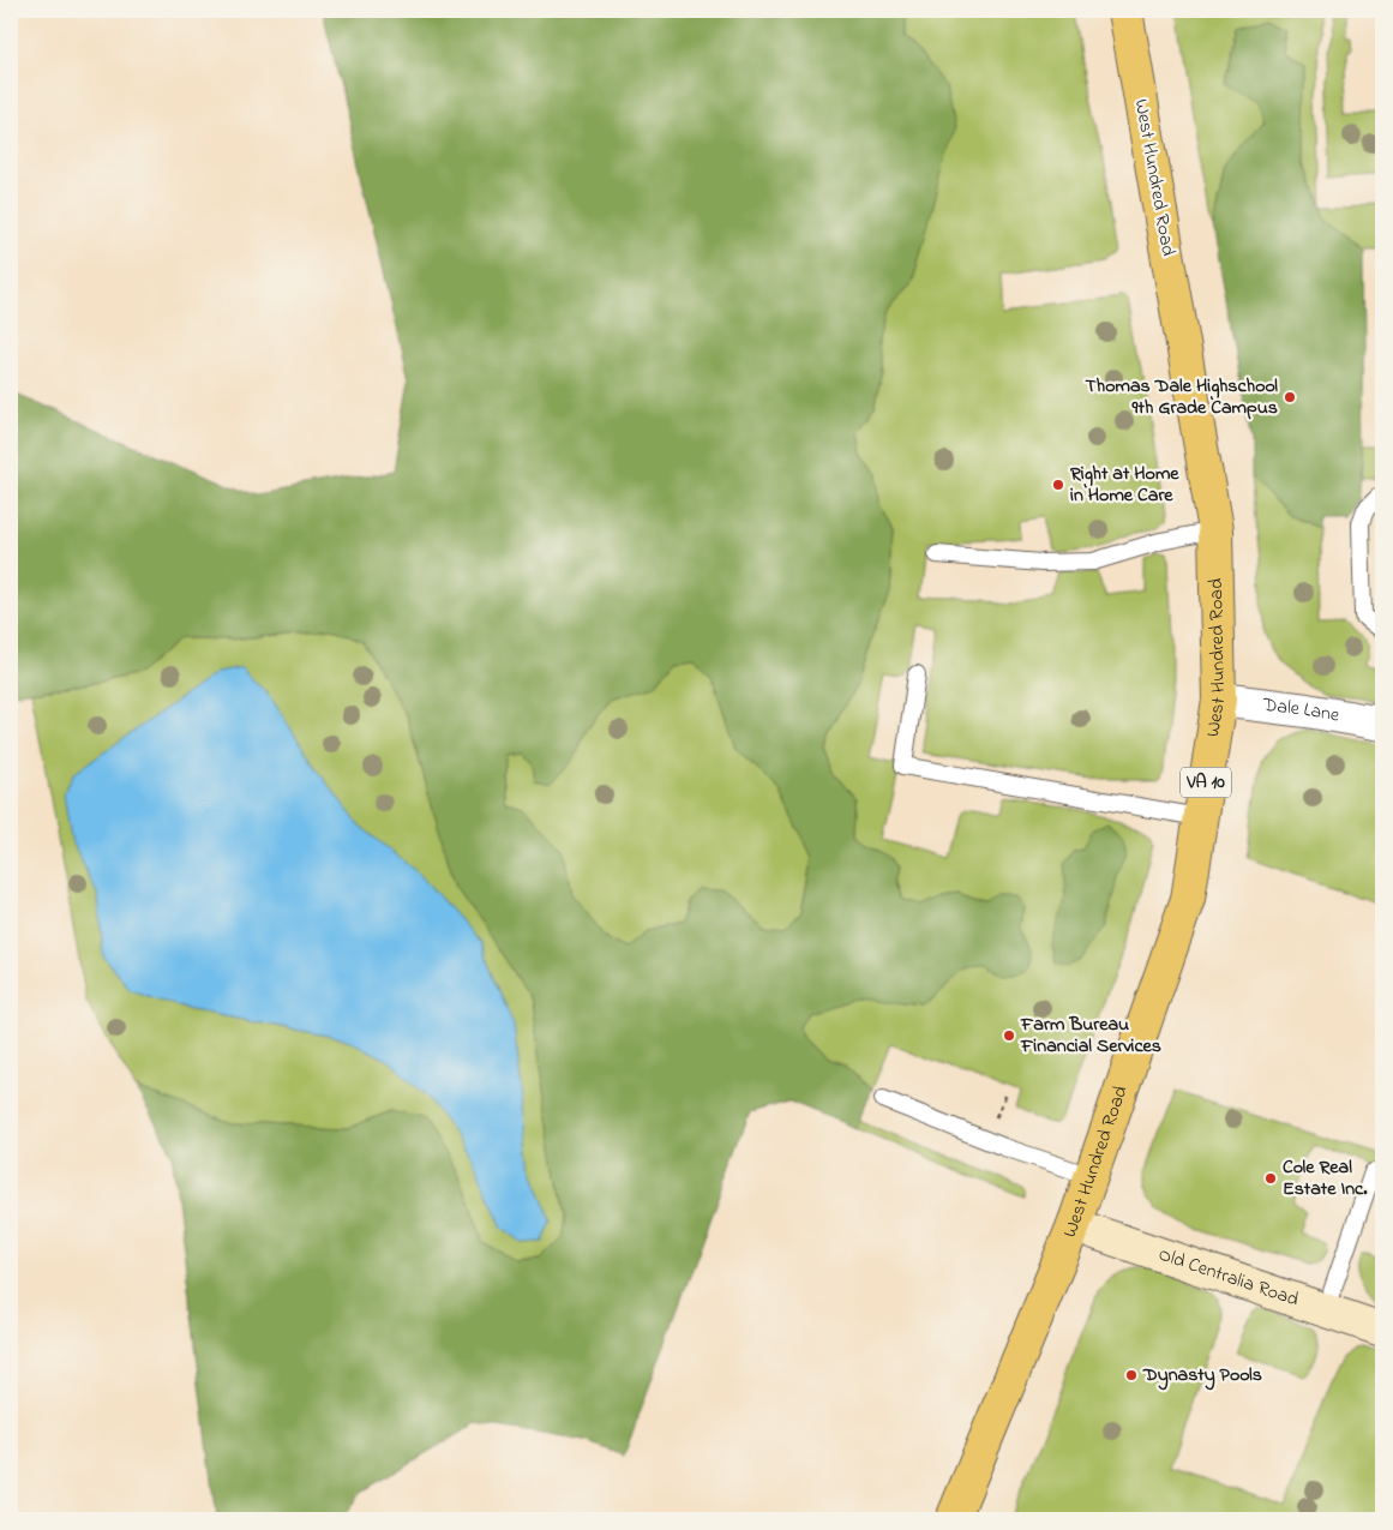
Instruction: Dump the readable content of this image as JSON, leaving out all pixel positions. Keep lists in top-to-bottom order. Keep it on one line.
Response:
{"streets":{"main road":["West Hundred Road","VA 10"],"street":["Dale Lane","Old Centralia Road"]},"crossings":[["West Hundred Road","Dale Lane"],["West Hundred Road","Old Centralia Road"]],"places":["Thomas Dale Highschool 9th Grade Campus","Right at Home in Home Care","Farm Bureau Financial Services","Cole Real Estate Inc.","Dynasty Pools"]}
